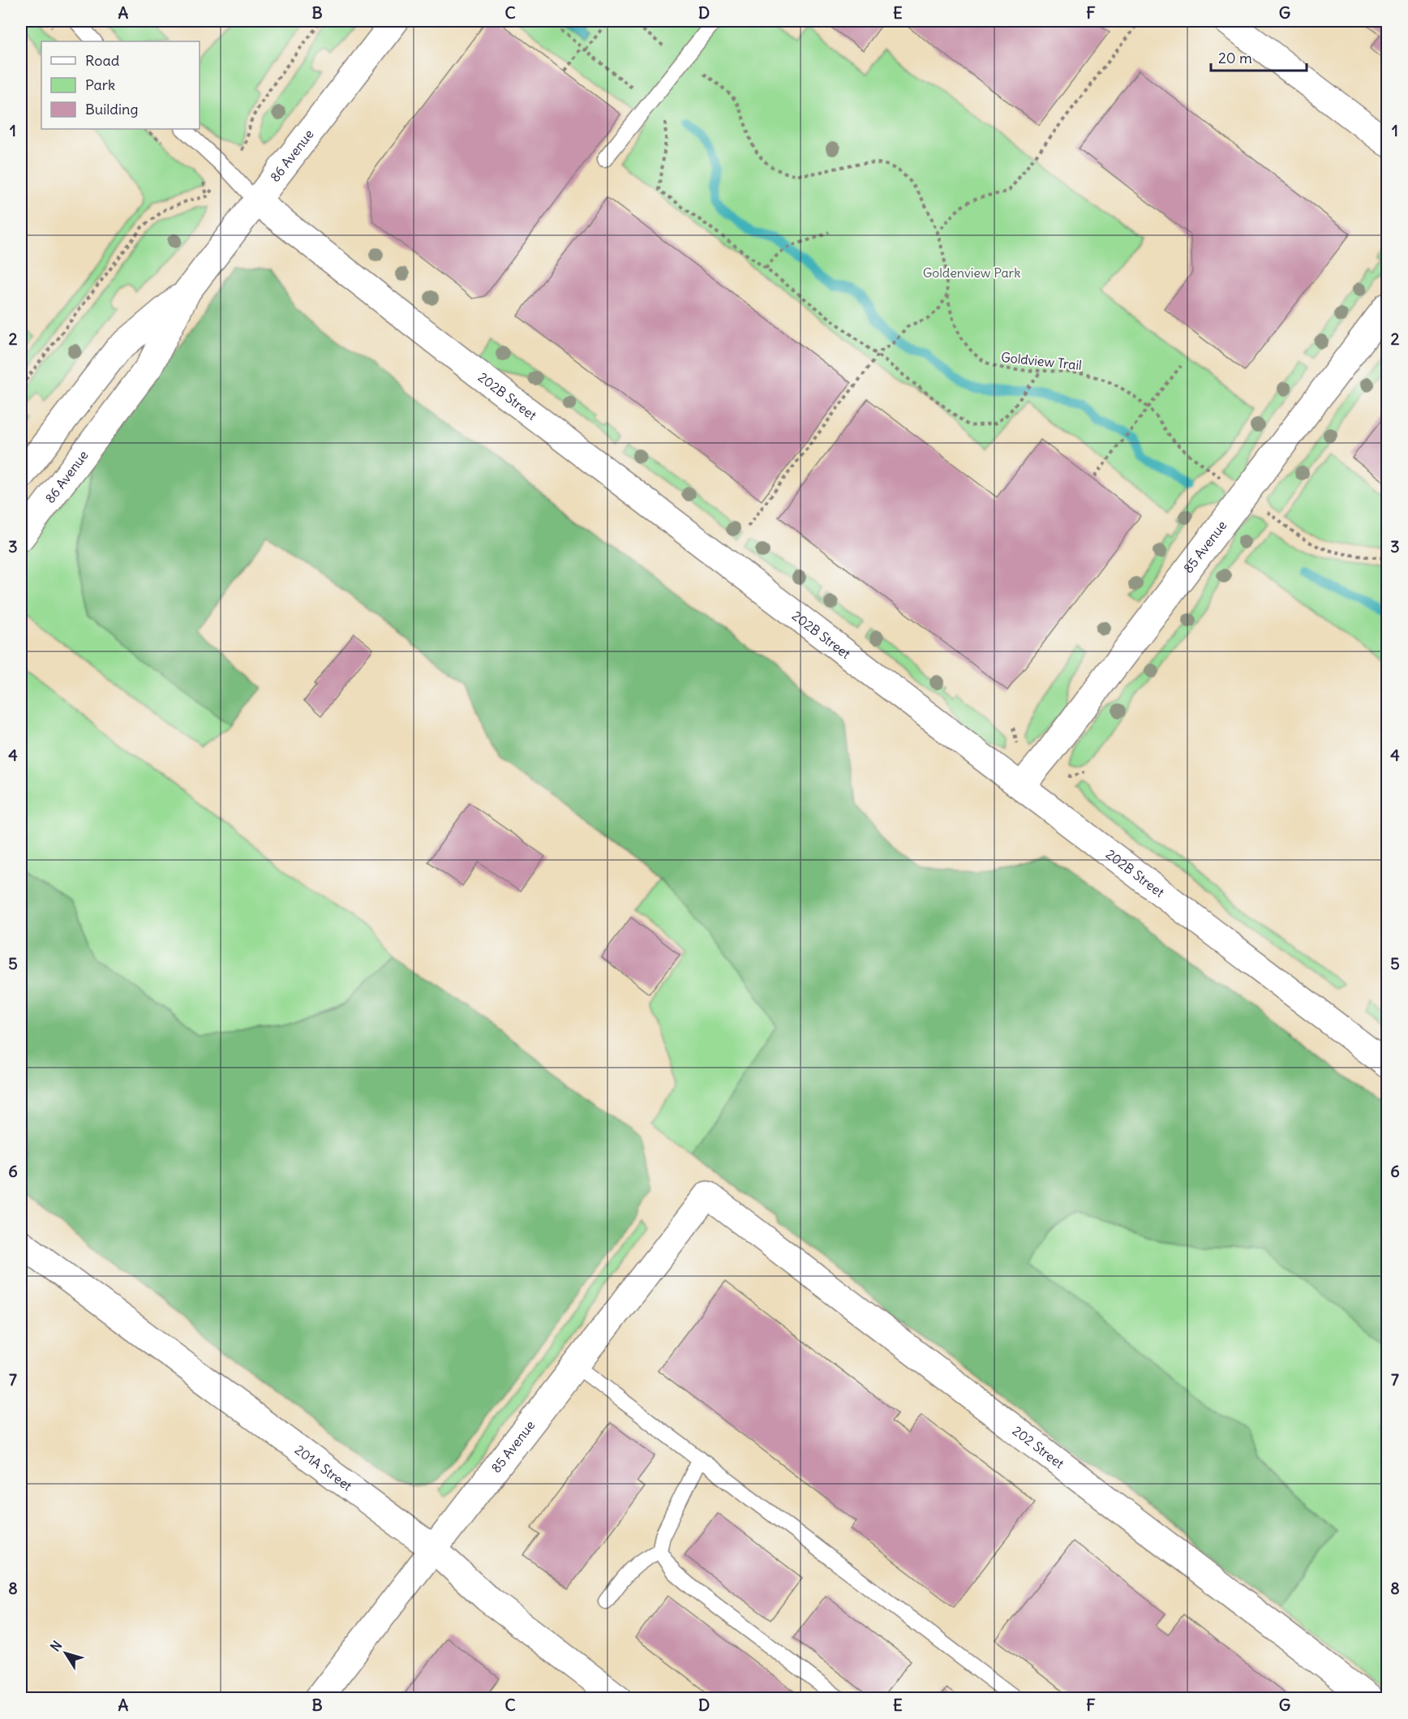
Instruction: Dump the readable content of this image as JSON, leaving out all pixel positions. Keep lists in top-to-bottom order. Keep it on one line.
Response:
{"streets":{"street":["86 Avenue","202B Street","85 Avenue","202 Street","201A Street"],"path":["Goldview Trail"]},"crossings":[["86 Avenue","202B Street"],["202B Street","85 Avenue"],["85 Avenue","202 Street"],["85 Avenue","201A Street"]],"parks":["Goldenview Park"],"legend":["Road","Park","Building"],"scale_bar":"20 m","north":"top left","grid":{"columns":["A","B","C","D","E","F","G"],"rows":["1","2","3","4","5","6","7","8"]}}
